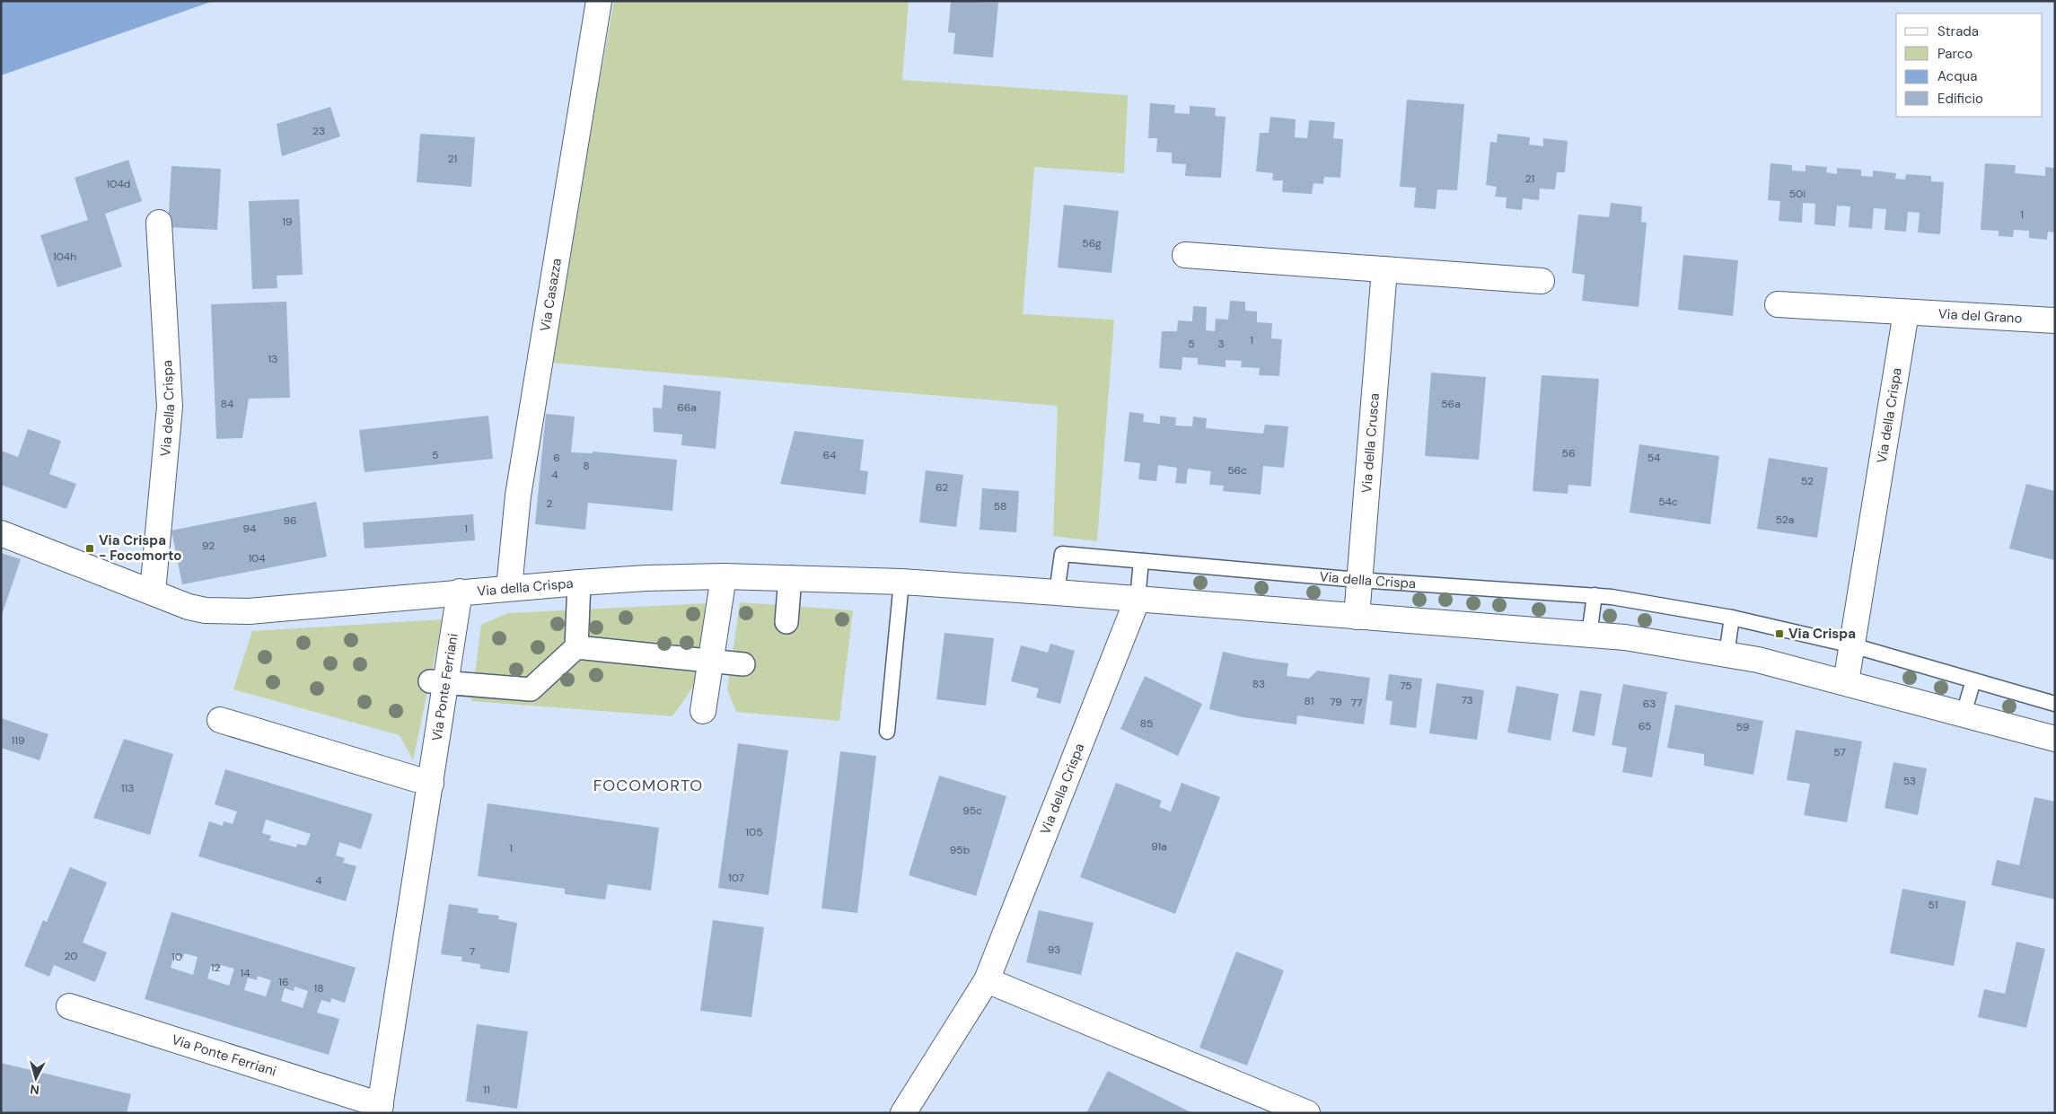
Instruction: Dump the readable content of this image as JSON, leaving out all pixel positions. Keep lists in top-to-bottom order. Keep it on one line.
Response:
{"streets":{"street":["Via Casazza","Via del Grano","Via della Crispa","Via della Crusca","Via Ponte Ferriani"]},"crossings":[["Via Casazza","Via della Crispa"],["Via del Grano","Via della Crispa"],["Via della Crispa","Via della Crusca"],["Via della Crispa","Via Ponte Ferriani"]],"districts":["FOCOMORTO"],"places":{"transit":["Via Crispa - Focomorto","Via Crispa"]},"house_numbers":["23","21","21","104d","50i","1","19","56g","104h","1","5","3","13","84","56a","66a","56","5","64","6","54","8","56c","4","52","62","54c","2","58","52a","96","94","1","92","104","83","75","73","81","79","77","63","85","65","59","119","57","53","113","95c","105","91a","1","95b","107","4","51","93","7","20","10","12","14","16","18","11"],"legend":["Strada","Parco","Acqua","Edificio"],"north":"bottom"}
